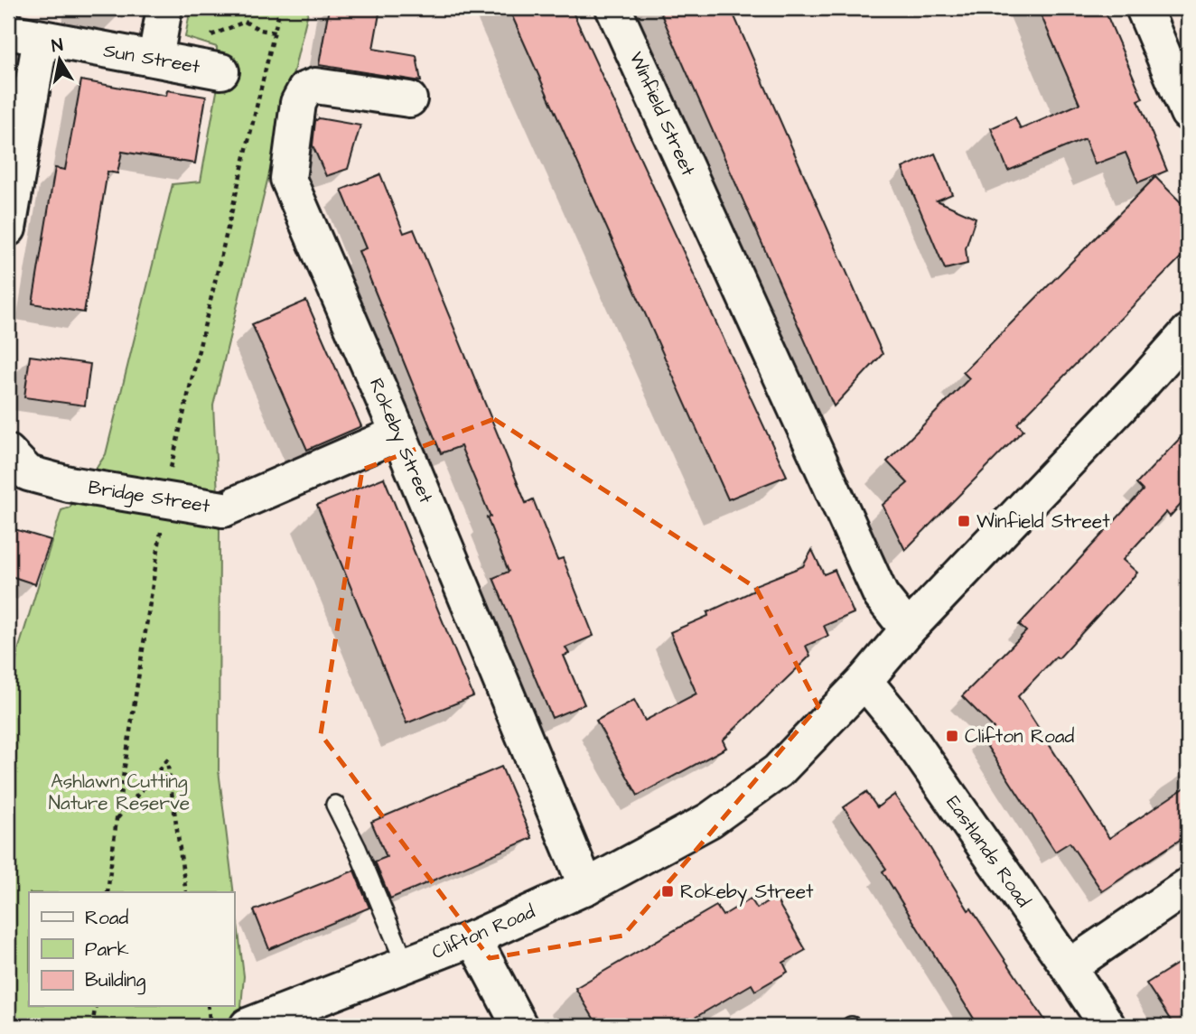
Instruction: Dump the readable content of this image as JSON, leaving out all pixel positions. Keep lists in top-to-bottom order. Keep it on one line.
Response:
{"streets":{"street":["Sun Street","Winfield Street","Rokeby Street","Bridge Street","Eastlands Road","Clifton Road"]},"crossings":[["Winfield Street","Clifton Road"],["Rokeby Street","Bridge Street"],["Rokeby Street","Clifton Road"],["Eastlands Road","Clifton Road"]],"parks":["Ashlawn Cutting Nature Reserve"],"places":{"transit":["Winfield Street","Clifton Road","Rokeby Street"]},"legend":["Road","Park","Building"],"north":"top"}
